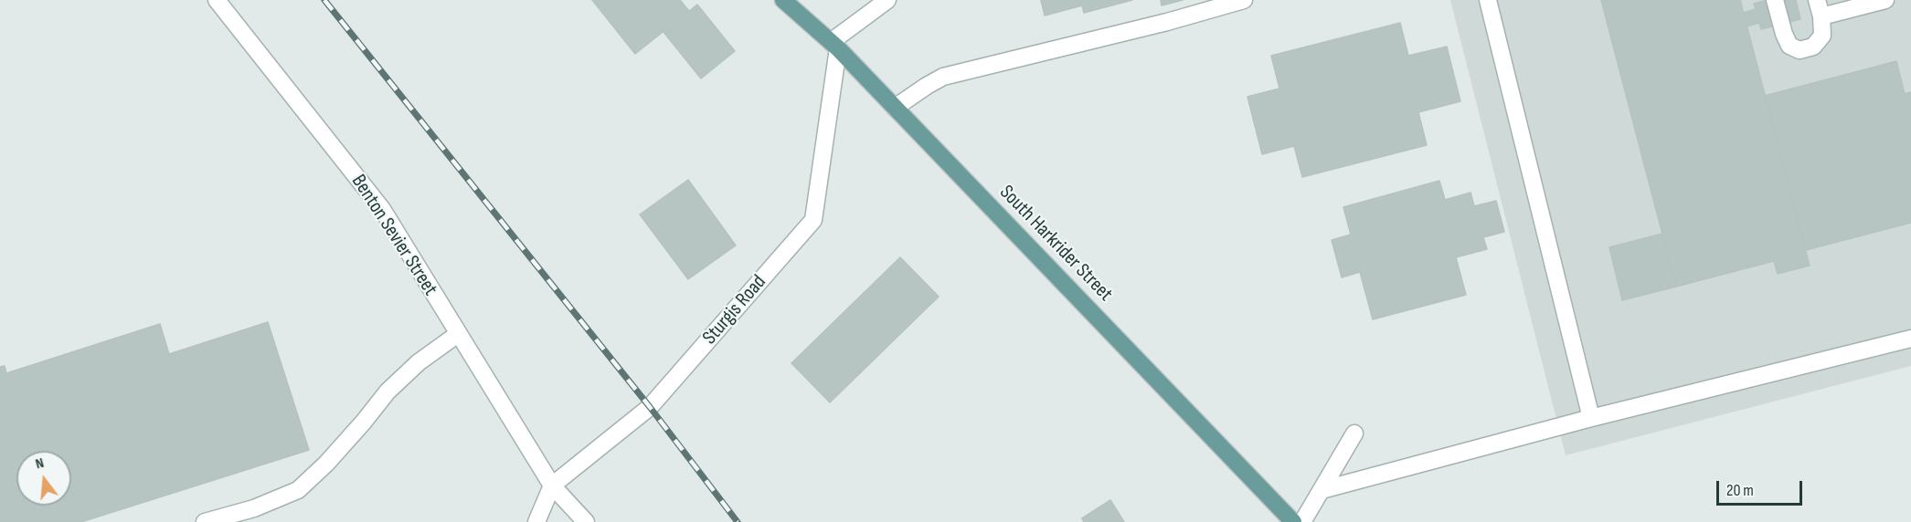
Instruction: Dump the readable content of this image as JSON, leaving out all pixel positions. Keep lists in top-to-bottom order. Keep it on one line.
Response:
{"streets":{"main road":["South Harkrider Street"],"street":["Benton Sevier Street","Sturgis Road"]},"crossings":[["Benton Sevier Street","Sturgis Road"],["South Harkrider Street","Sturgis Road"]],"scale_bar":"20 m","north":"top"}
